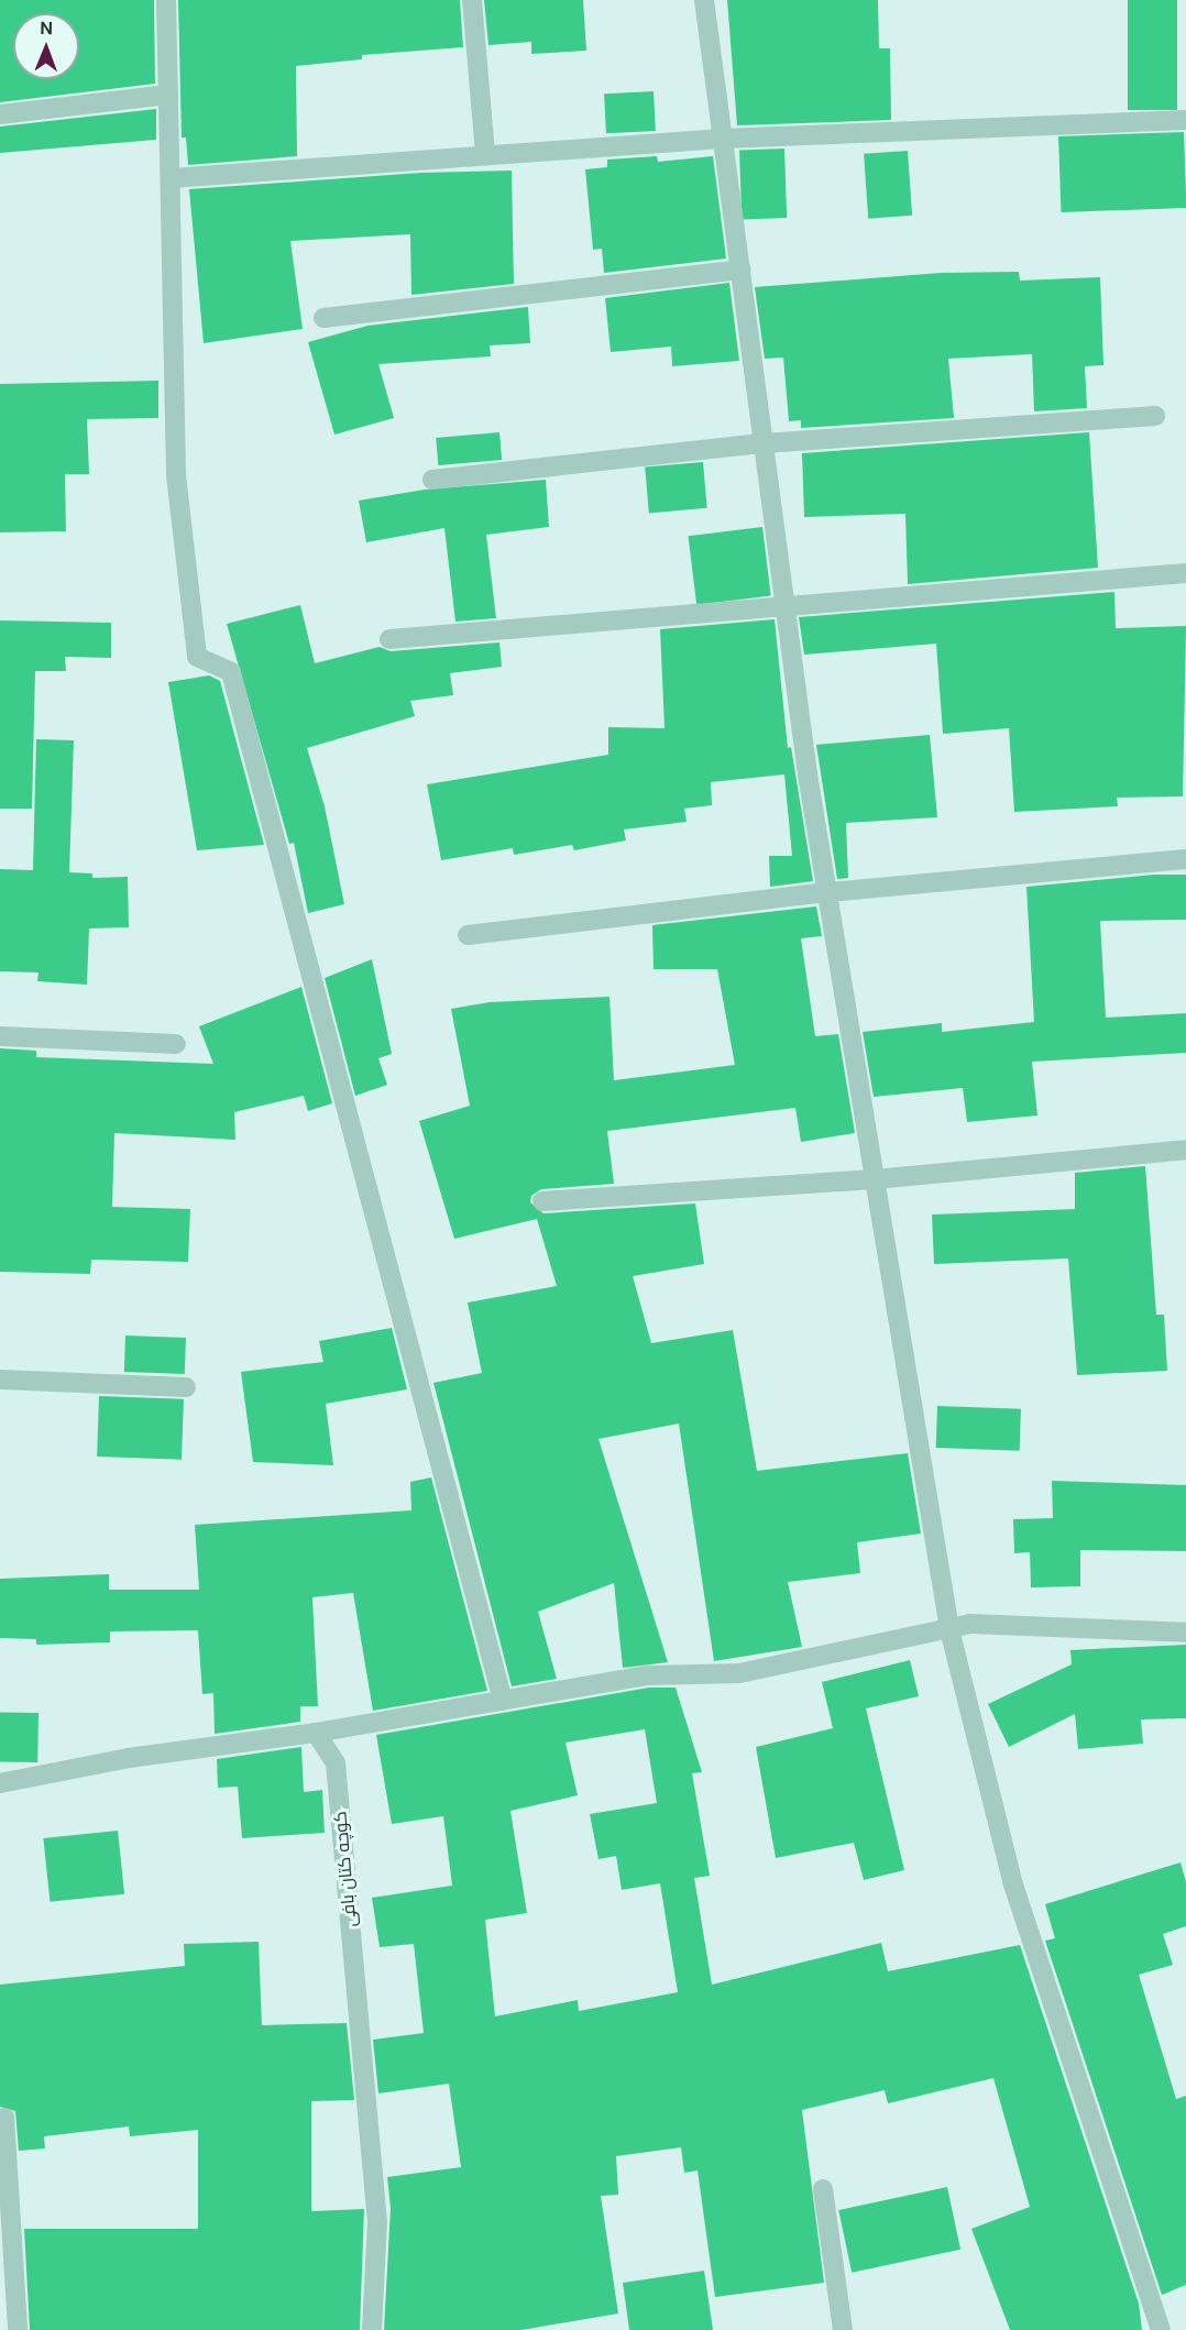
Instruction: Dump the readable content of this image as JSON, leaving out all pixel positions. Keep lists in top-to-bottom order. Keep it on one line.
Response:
{"streets":{"street":["کوچه کتان بافی"]},"north":"top"}
